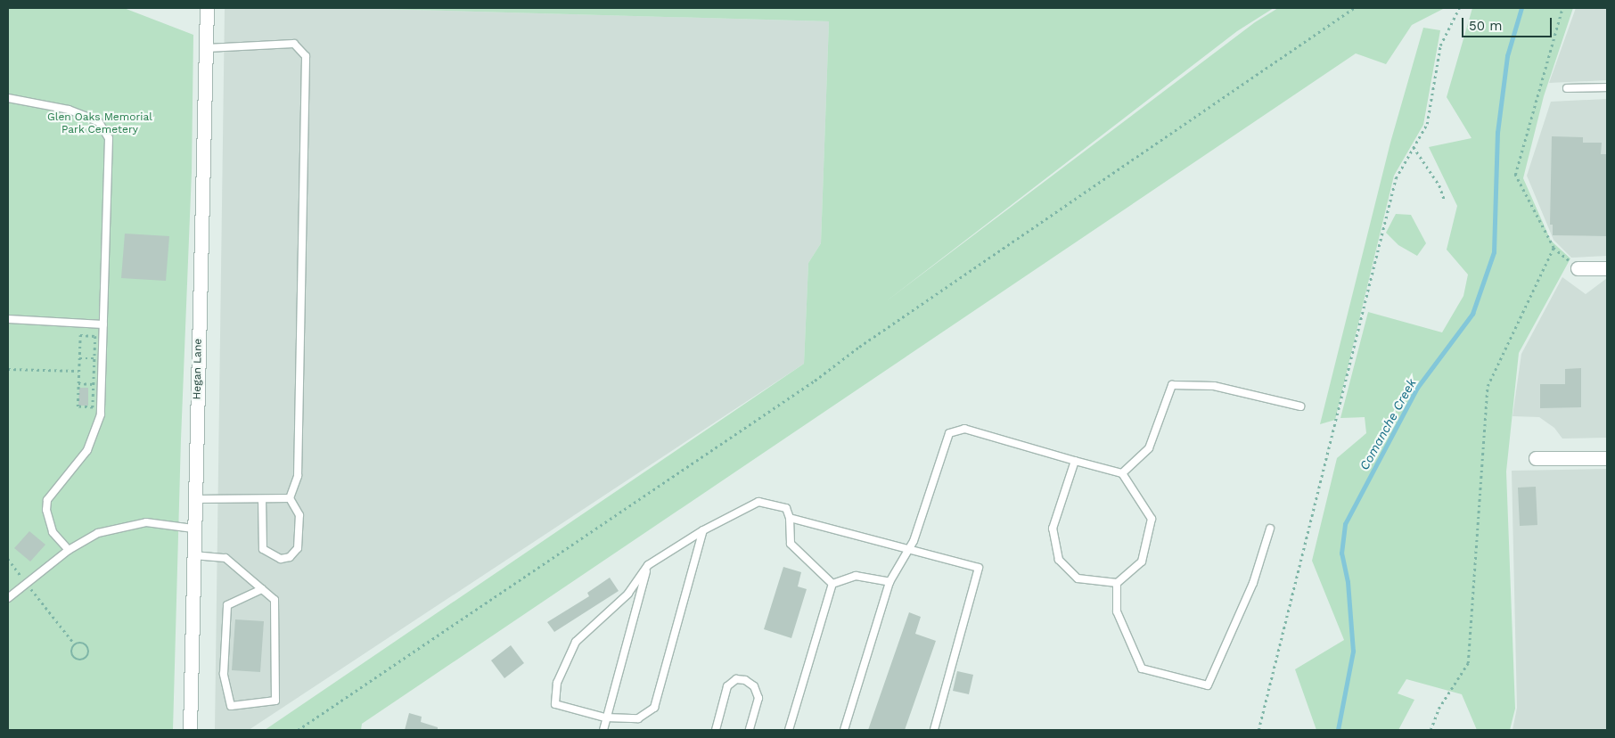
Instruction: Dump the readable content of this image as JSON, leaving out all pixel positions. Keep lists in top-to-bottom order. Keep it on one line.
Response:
{"streets":{"street":["Hegan Lane"]},"water":["Comanche Creek"],"parks":["Glen Oaks Memorial Park Cemetery"],"scale_bar":"50 m"}
